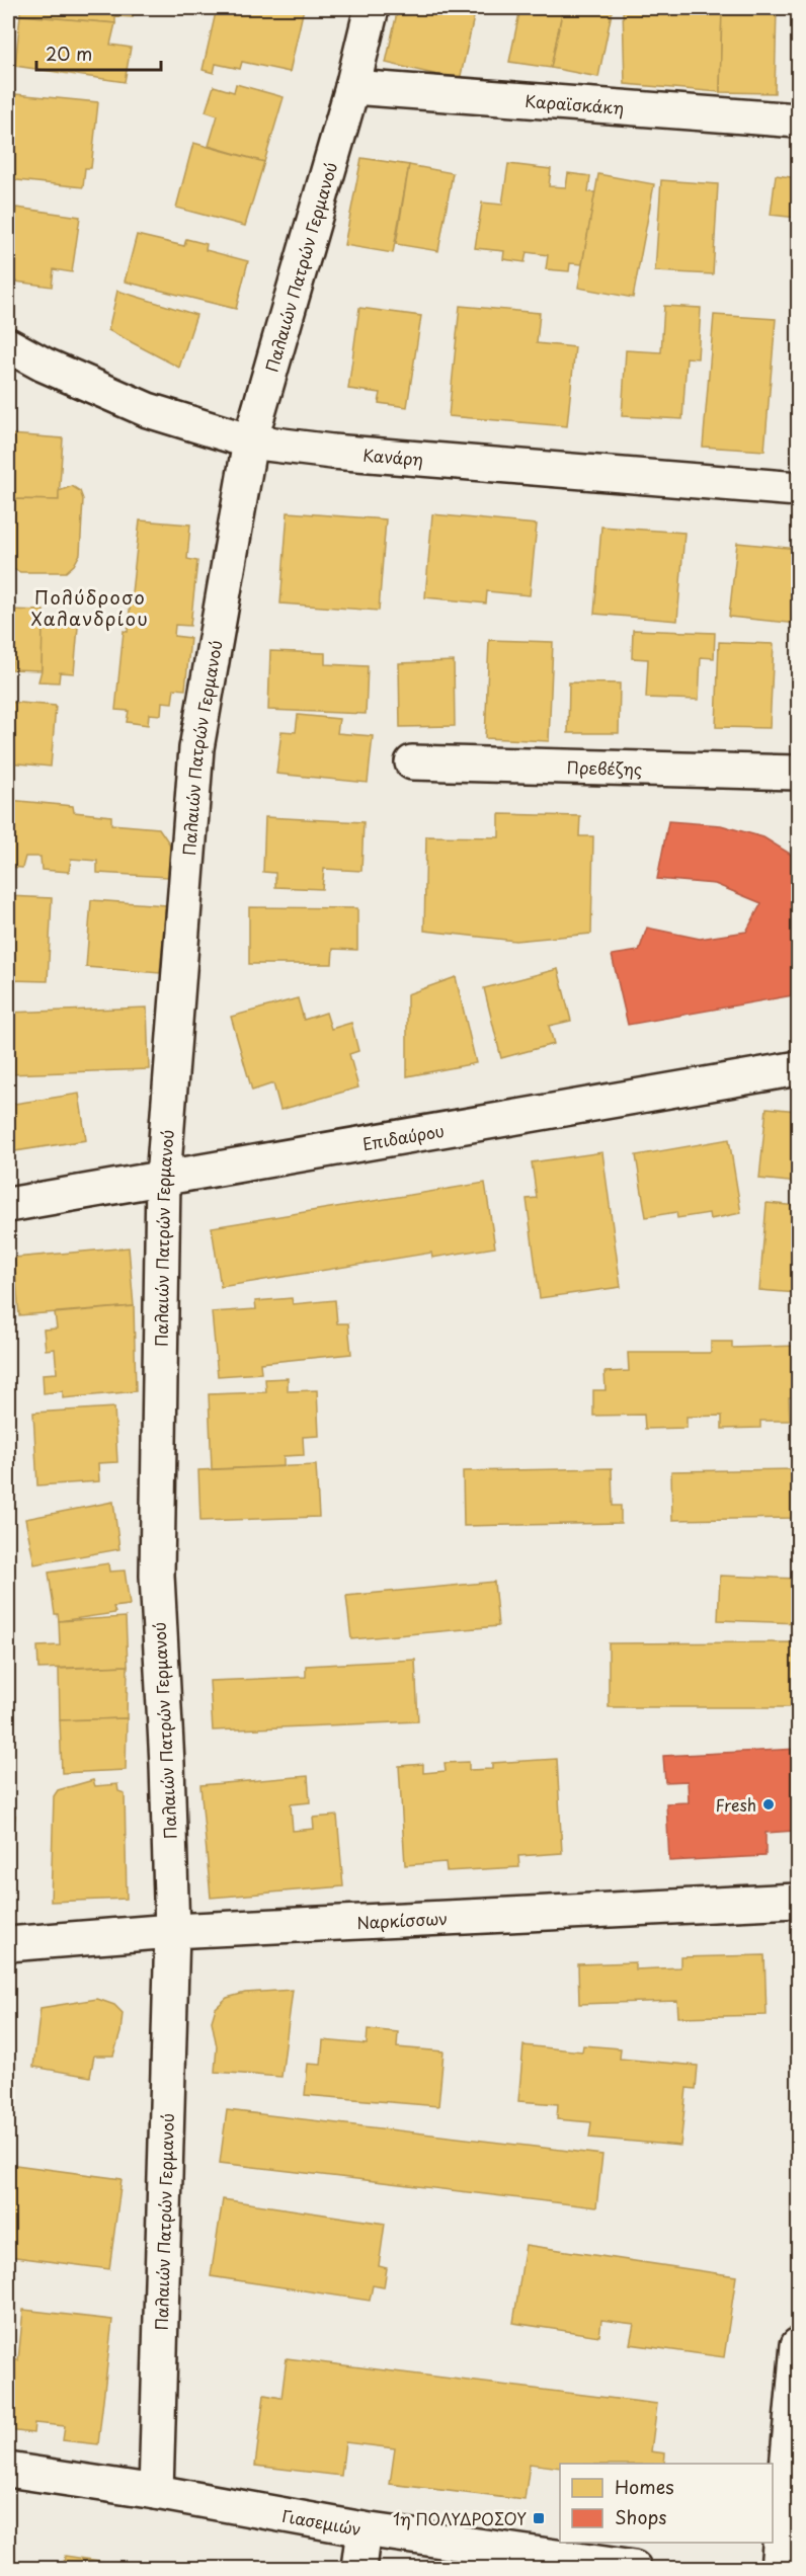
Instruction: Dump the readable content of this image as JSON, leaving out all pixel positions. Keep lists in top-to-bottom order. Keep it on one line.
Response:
{"streets":{"street":["Καραϊσκάκη","Παλαιών Πατρών Γερμανού","Κανάρη","Πρεβέζης","Επιδαύρου","Ναρκίσσων","Γιασεμιών"]},"crossings":[["Καραϊσκάκη","Παλαιών Πατρών Γερμανού"],["Παλαιών Πατρών Γερμανού","Κανάρη"],["Παλαιών Πατρών Γερμανού","Επιδαύρου"],["Παλαιών Πατρών Γερμανού","Ναρκίσσων"],["Παλαιών Πατρών Γερμανού","Γιασεμιών"]],"districts":["Πολύδροσο Χαλανδρίου"],"places":{"other":["Fresh"],"transit":["1η ΠΟΛΥΔΡΟΣΟΥ"]},"legend":["Homes","Shops"],"scale_bar":"20 m"}
